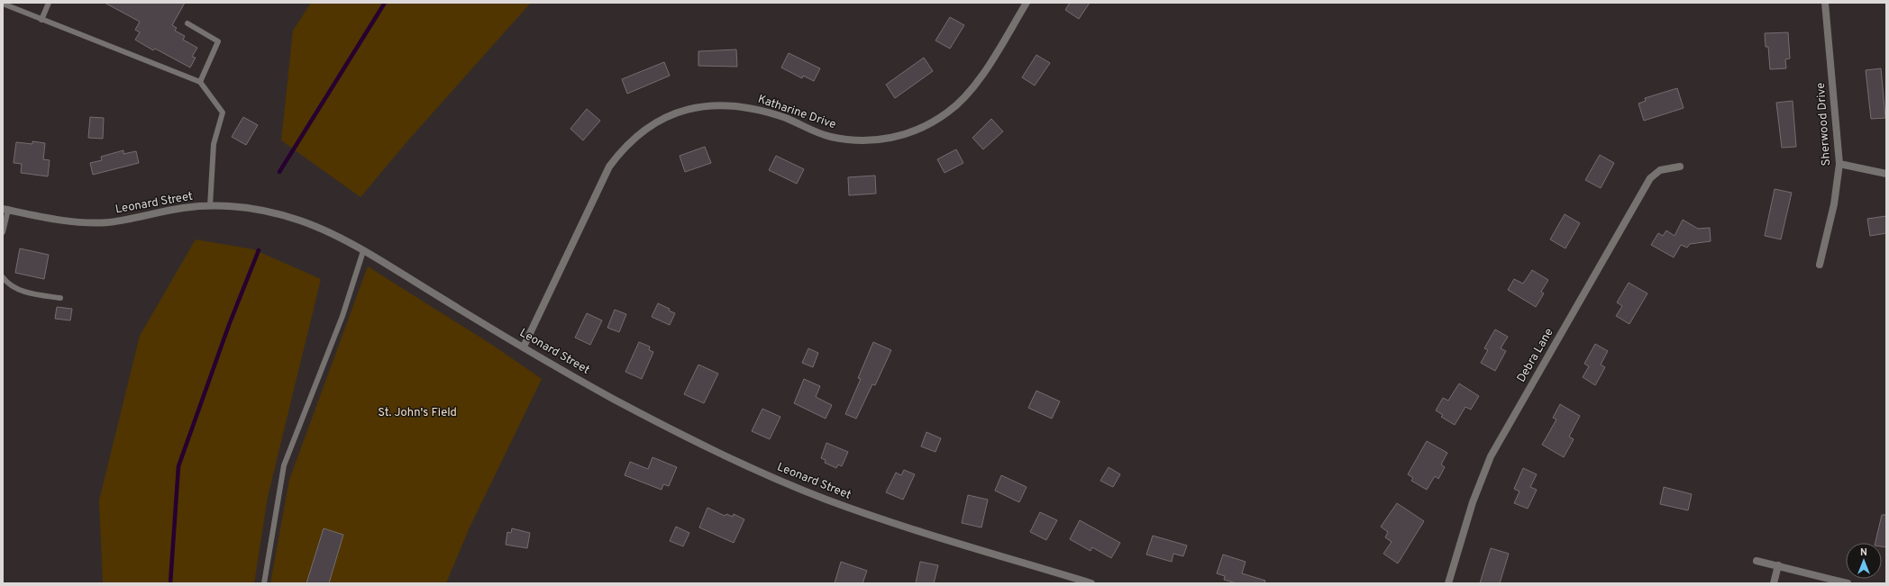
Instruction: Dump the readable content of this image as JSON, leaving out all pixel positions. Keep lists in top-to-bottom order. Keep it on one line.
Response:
{"streets":{"street":["Katharine Drive","Sherwood Drive","Leonard Street","Debra Lane"]},"crossings":[["Katharine Drive","Leonard Street"]],"parks":["St. John's Field"],"north":"top"}
